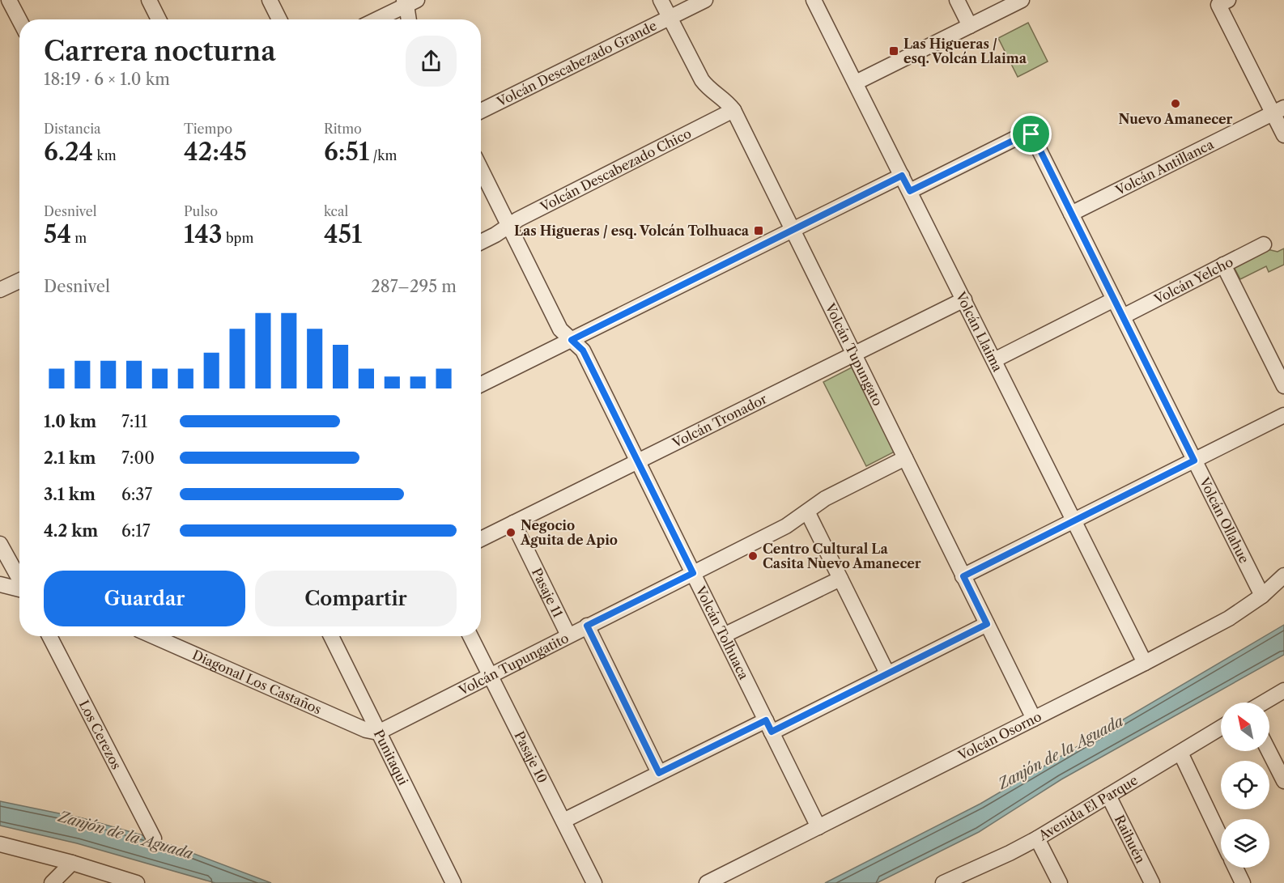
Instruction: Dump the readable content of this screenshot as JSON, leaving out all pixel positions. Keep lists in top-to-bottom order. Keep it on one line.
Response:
{"streets":{"street":["Volcán Descabezado Grande","Volcán Antillanca","Volcán Descabezado Chico","Volcán Yelcho","Volcán Llaima","Volcán Tupungato","Volcán Tronador","Volcán Ollahue","Pasaje 11","Volcán Tolhuaca","Volcán Tupungatito","Diagonal Los Castaños","Los Cerezos","Volcán Osorno","Punitaqui","Pasaje 10","Avenida El Parque","Raihuén"]},"crossings":[["Volcán Descabezado Grande","Volcán Tupungato"],["Volcán Antillanca","Volcán Ollahue"],["Volcán Descabezado Chico","Volcán Tupungato"],["Volcán Descabezado Chico","Volcán Tolhuaca"],["Volcán Yelcho","Volcán Ollahue"],["Volcán Llaima","Volcán Tronador"],["Volcán Llaima","Volcán Ollahue"],["Volcán Llaima","Volcán Osorno"],["Volcán Tupungato","Volcán Tronador"],["Volcán Tupungato","Volcán Tupungatito"],["Volcán Tupungato","Volcán Osorno"],["Volcán Tronador","Pasaje 11"],["Volcán Tronador","Volcán Tolhuaca"],["Volcán Ollahue","Volcán Osorno"],["Pasaje 11","Volcán Tupungatito"],["Volcán Tolhuaca","Volcán Tupungatito"],["Volcán Tolhuaca","Volcán Osorno"],["Volcán Tupungatito","Diagonal Los Castaños"],["Volcán Tupungatito","Punitaqui"],["Volcán Tupungatito","Pasaje 10"],["Diagonal Los Castaños","Punitaqui"],["Avenida El Parque","Raihuén"]],"water":["Zanjón de la Aguada"],"places":{"transit":["Las Higueras / esq. Volcán Llaima","Las Higueras / esq. Volcán Tolhuaca"],"other":["Nuevo Amanecer","Negocio Aguita de Apio","Centro Cultural La Casita Nuevo Amanecer"]},"north":"top left","page":{"heading":["Carrera nocturna","18:19 · 6 × 1.0 km"],"stats":[["Distancia","6.24 km"],["Tiempo","42:45"],["Ritmo","6:51 /km"],["Desnivel","54 m"],["Pulso","143 bpm"],["kcal","451"]],"chart":["Desnivel","287–295 m"],"list":[{"name":"1.0 km","note":"7:11"},{"name":"2.1 km","note":"7:00"},{"name":"3.1 km","note":"6:37"},{"name":"4.2 km","note":"6:17"}],"buttons":["Guardar","Compartir"]}}
